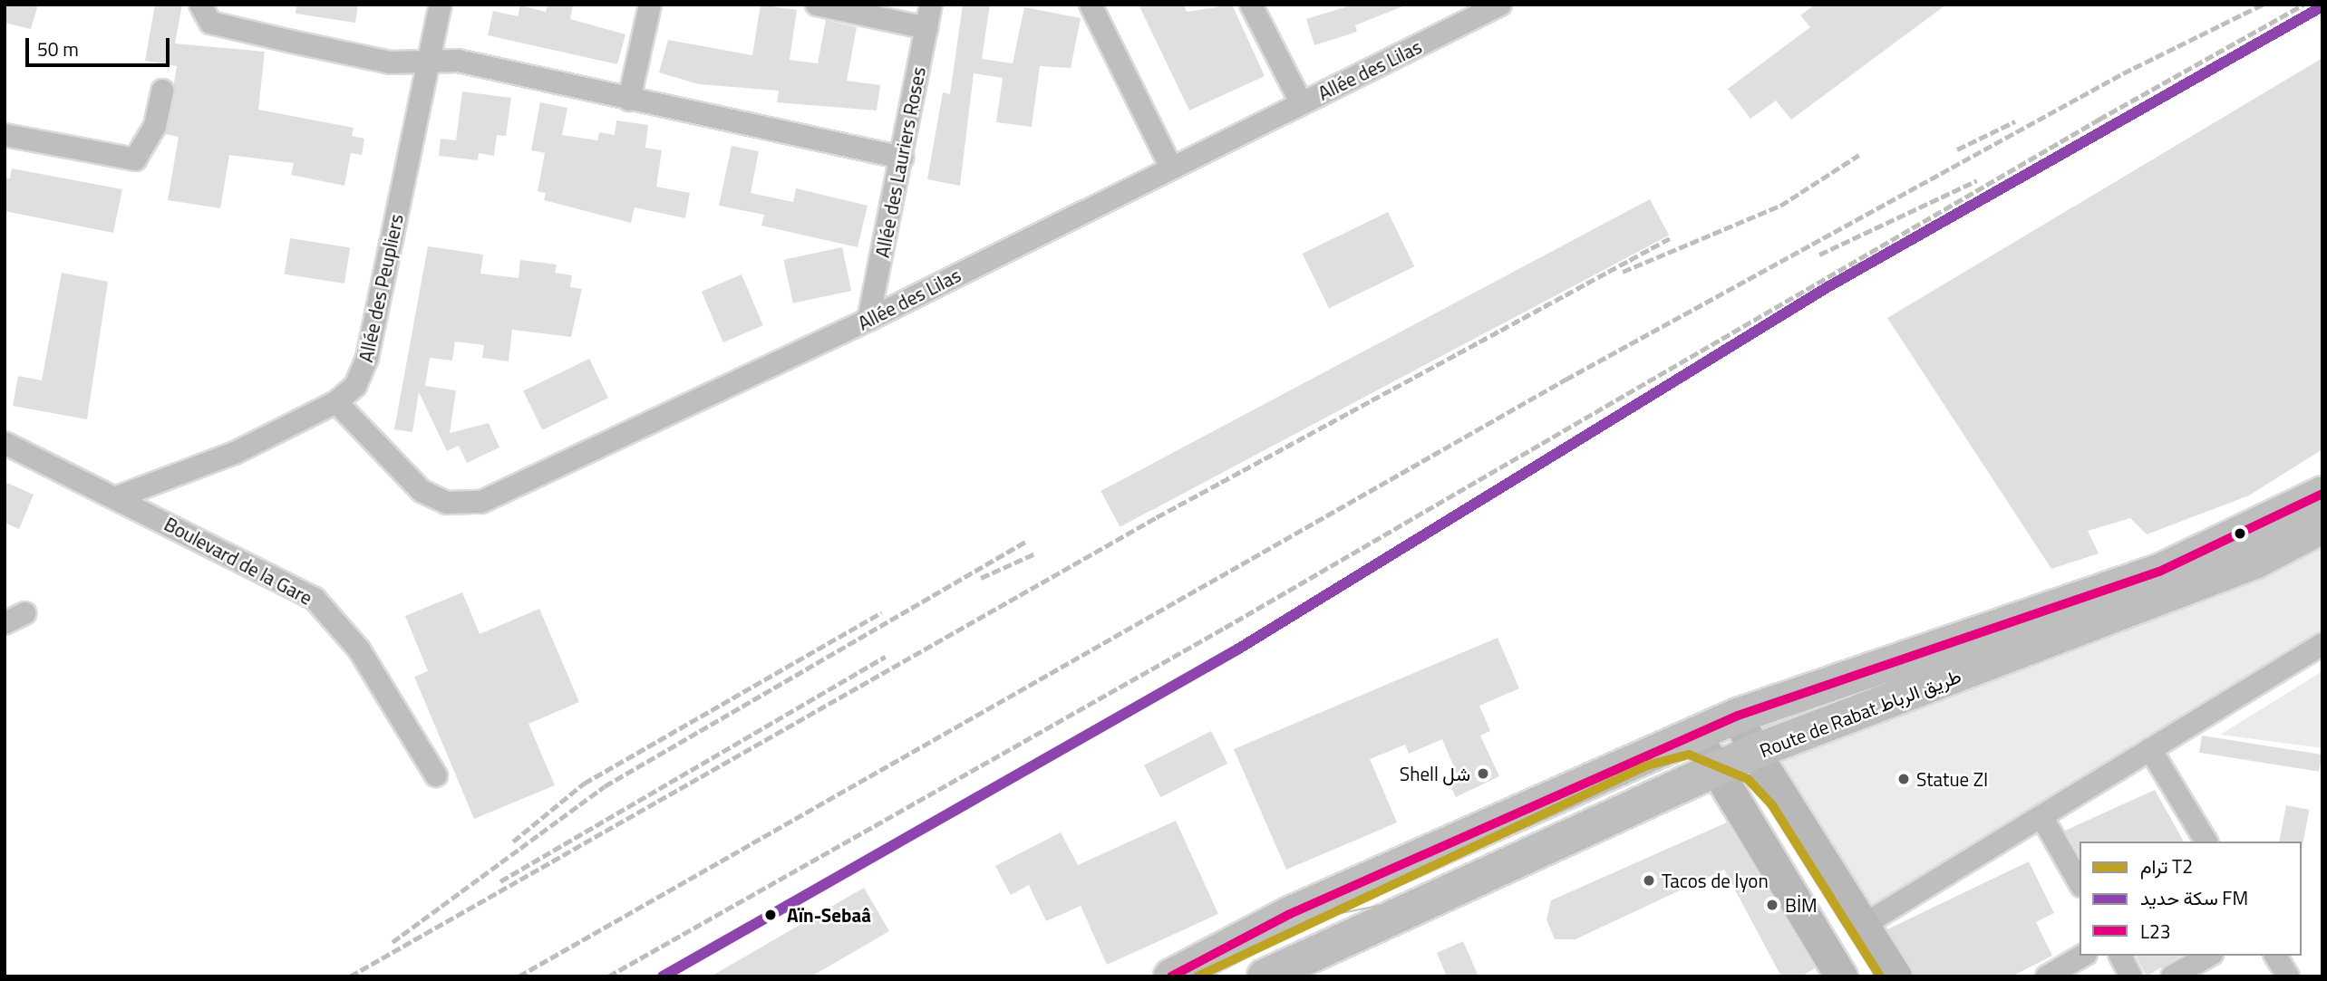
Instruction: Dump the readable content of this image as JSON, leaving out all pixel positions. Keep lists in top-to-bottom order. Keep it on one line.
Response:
{"streets":{"main road":["Route de Rabat طريق الرباط"],"street":["Allée des Lilas","Allée des Lauriers Roses","Allée des Peupliers","Boulevard de la Gare"]},"crossings":[["Allée des Lilas","Allée des Lauriers Roses"],["Allée des Lilas","Allée des Peupliers"],["Allée des Peupliers","Boulevard de la Gare"]],"places":["Shell شل","Statue ZI","Tacos de lyon","BİM","Aïn-Sebaâ"],"lines":["rail line FM","transit line L23","tram line T2"],"legend":["ترام T2","سكة حديد FM","L23"],"scale_bar":"50 m"}
